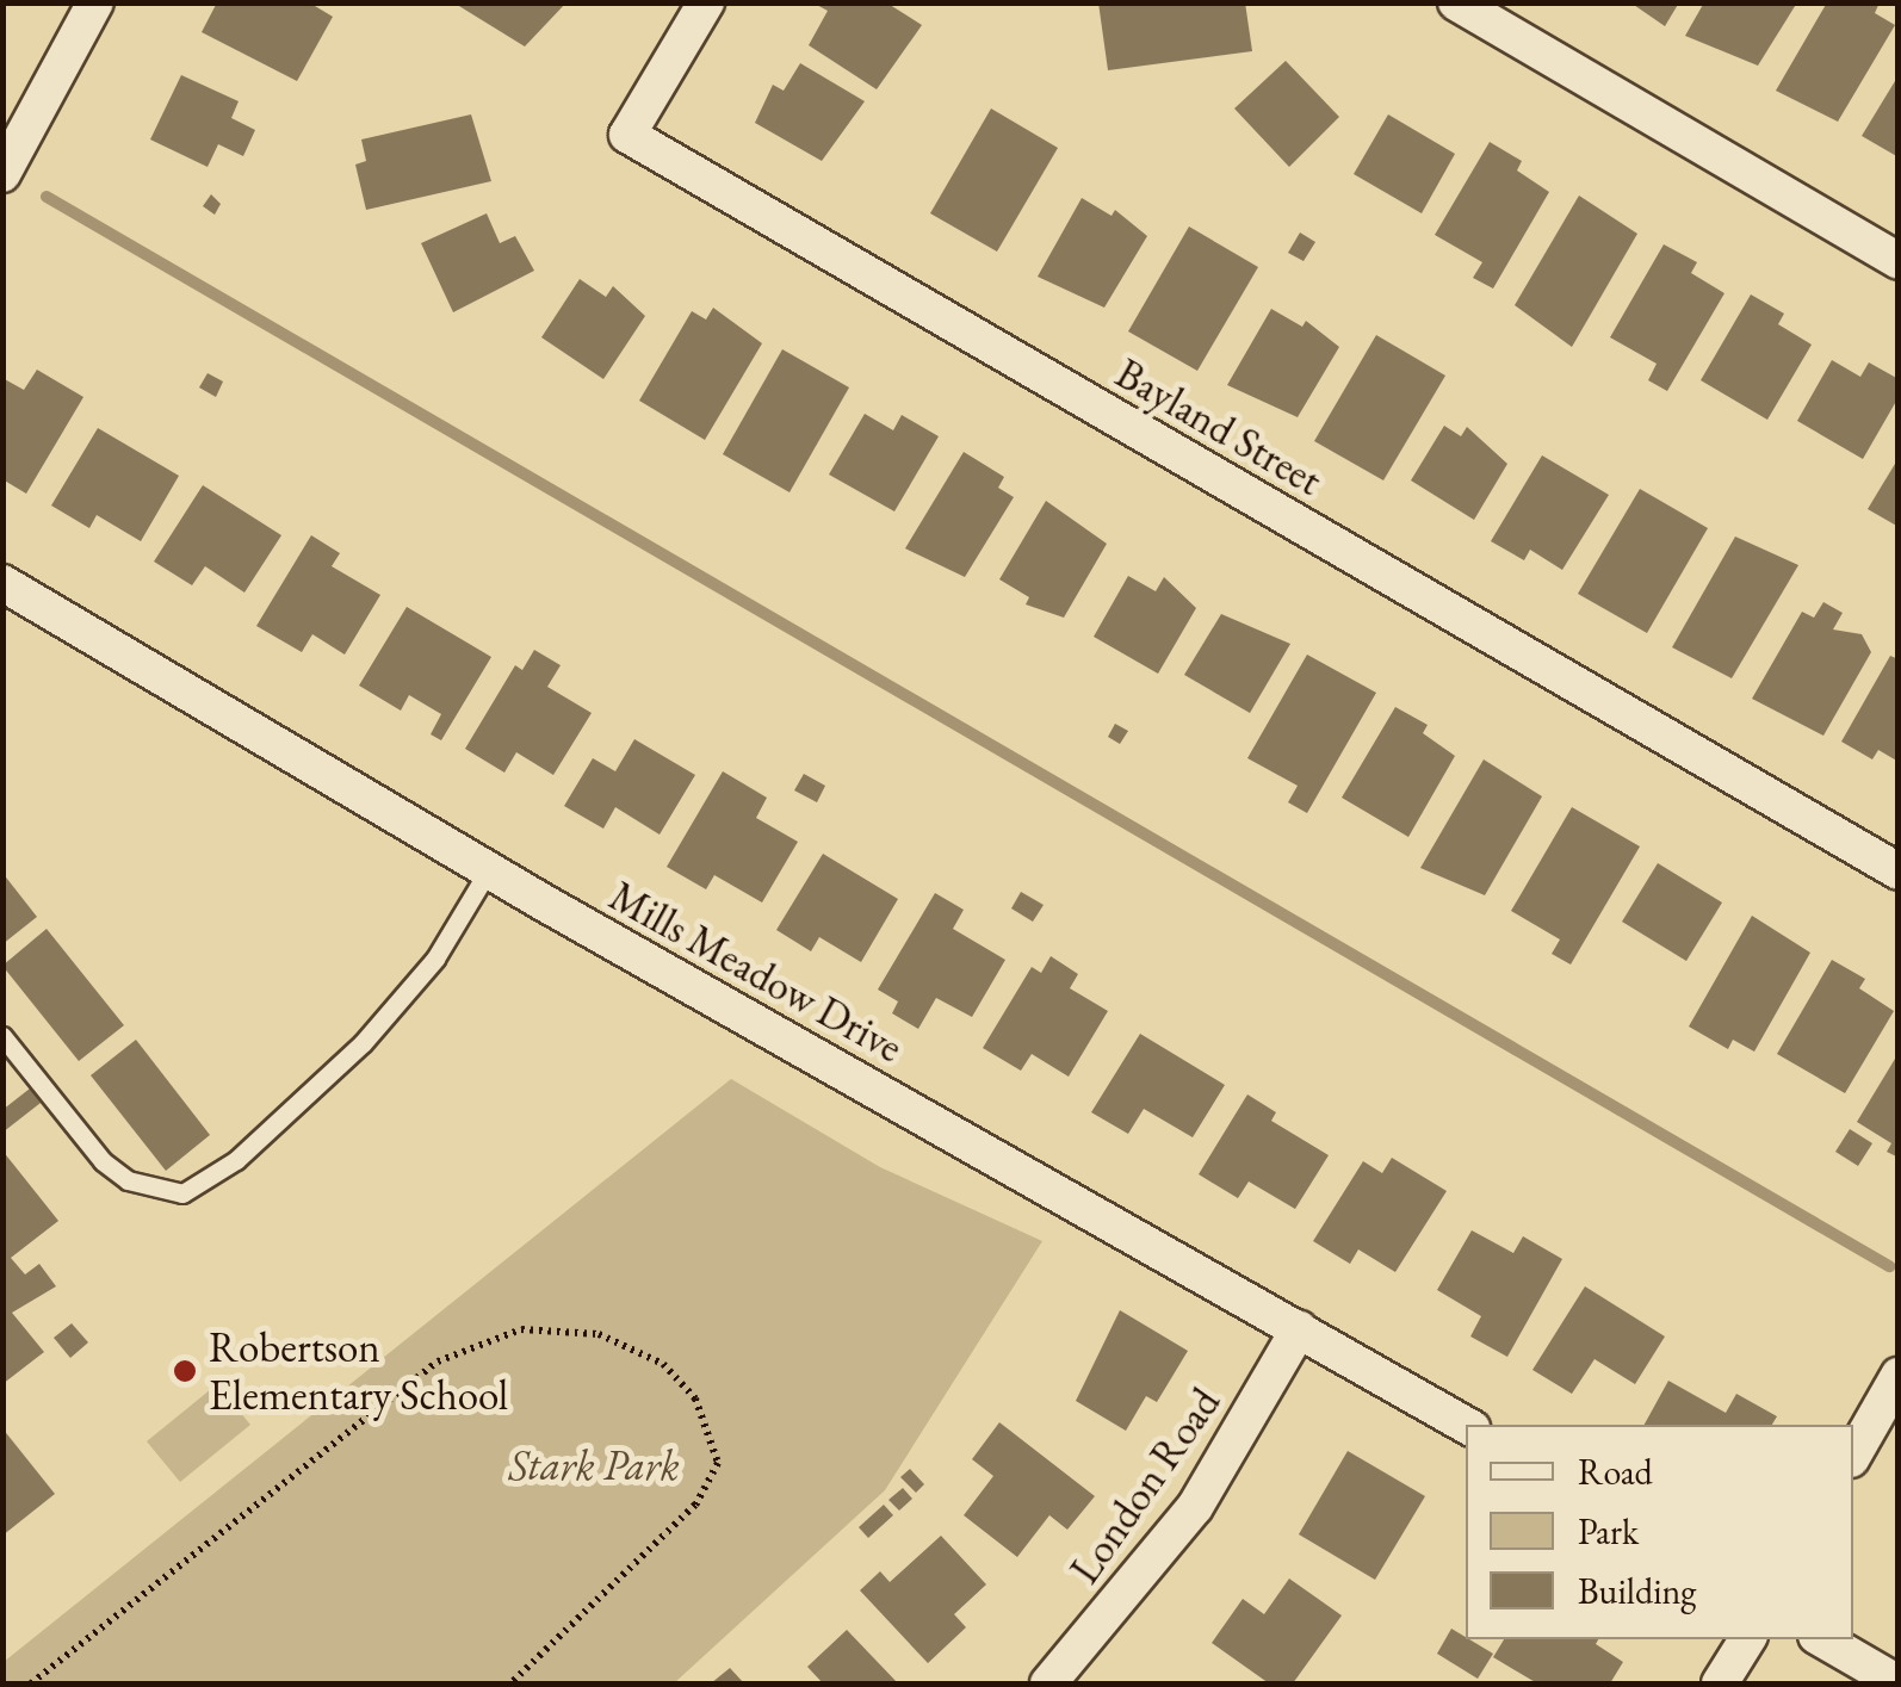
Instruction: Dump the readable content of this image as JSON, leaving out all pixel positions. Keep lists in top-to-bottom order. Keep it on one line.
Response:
{"streets":{"street":["Bayland Street","Mills Meadow Drive","London Road"]},"crossings":[["Mills Meadow Drive","London Road"]],"parks":["Stark Park"],"places":["Robertson Elementary School"],"legend":["Road","Park","Building"]}
